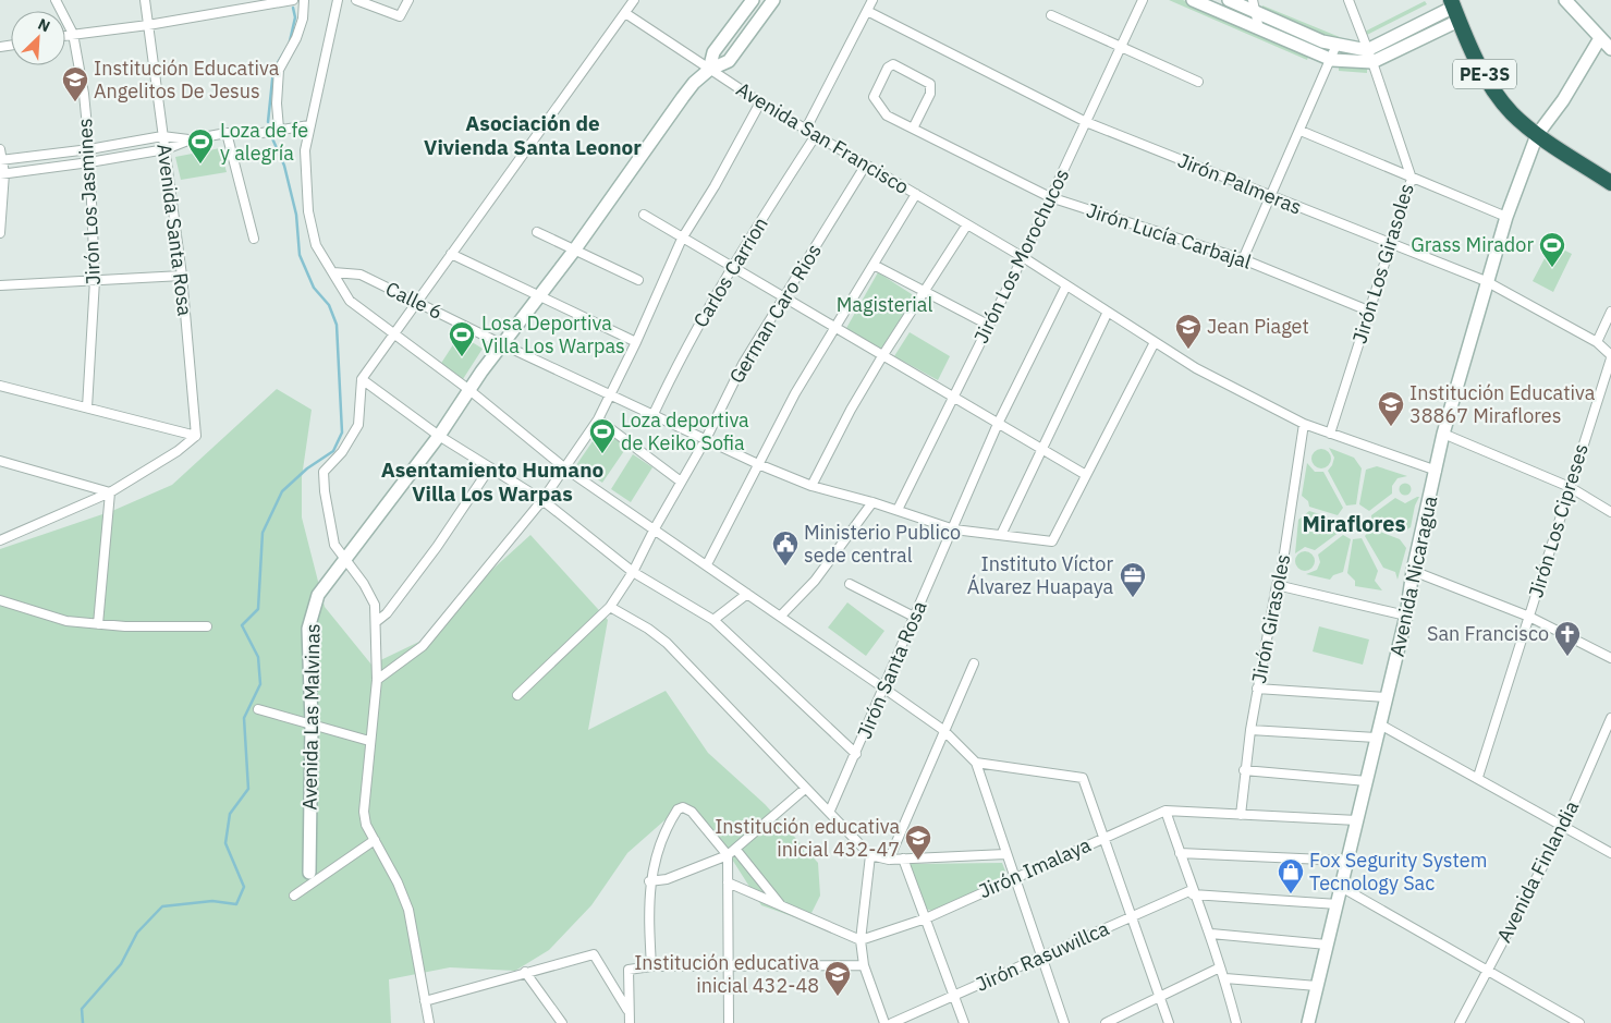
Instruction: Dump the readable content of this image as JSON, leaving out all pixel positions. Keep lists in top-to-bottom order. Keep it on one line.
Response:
{"streets":{"highway":["PE-3S"],"street":["Avenida San Francisco","Jirón Palmeras","Jirón Los Jasmines","Avenida Santa Rosa","Jirón Lucía Carbajal","Jirón Los Morochucos","Jirón Los Girasoles","Carlos Carrion","Calle 6","German Caro Rios","Jirón Los Cipreses","Avenida Nicaragua","Jirón Girasoles","Jirón Santa Rosa","Avenida Las Malvinas","Jirón Imalaya","Avenida Finlandia","Jirón Rasuwillca"]},"crossings":[["PE-3S","Avenida Nicaragua"],["Avenida San Francisco","Jirón Los Morochucos"],["Avenida San Francisco","Jirón Los Girasoles"],["Avenida San Francisco","Carlos Carrion"],["Avenida San Francisco","German Caro Rios"],["Avenida San Francisco","Avenida Nicaragua"],["Avenida San Francisco","Jirón Girasoles"],["Avenida San Francisco","Jirón Santa Rosa"],["Avenida San Francisco","Avenida Las Malvinas"],["Jirón Palmeras","Jirón Los Morochucos"],["Jirón Palmeras","Jirón Los Girasoles"],["Jirón Palmeras","Jirón Los Cipreses"],["Jirón Palmeras","Avenida Nicaragua"],["Jirón Lucía Carbajal","Jirón Los Morochucos"],["Jirón Lucía Carbajal","Jirón Los Girasoles"],["Jirón Los Morochucos","Calle 6"],["Carlos Carrion","Calle 6"],["Calle 6","German Caro Rios"],["Calle 6","Jirón Santa Rosa"],["Calle 6","Avenida Las Malvinas"],["Avenida Nicaragua","Jirón Imalaya"],["Jirón Girasoles","Jirón Imalaya"]],"districts":["Asociación de Vivienda Santa Leonor","Asentamiento Humano Villa Los Warpas","Miraflores"],"parks":["Magisterial"],"places":{"school or university":["Institución Educativa Angelitos De Jesus","Jean Piaget","Institución Educativa 38867 Miraflores","Institución educativa inicial 432-47","Institución educativa inicial 432-48"],"sports":["Loza de fe y alegría","Grass Mirador","Losa Deportiva Villa Los Warpas","Loza deportiva de Keiko Sofia"],"public building":["Ministerio Publico sede central"],"office":["Instituto Víctor Álvarez Huapaya"],"church":["San Francisco"],"shop":["Fox Segurity System Tecnology Sac"]},"north":"top right"}
